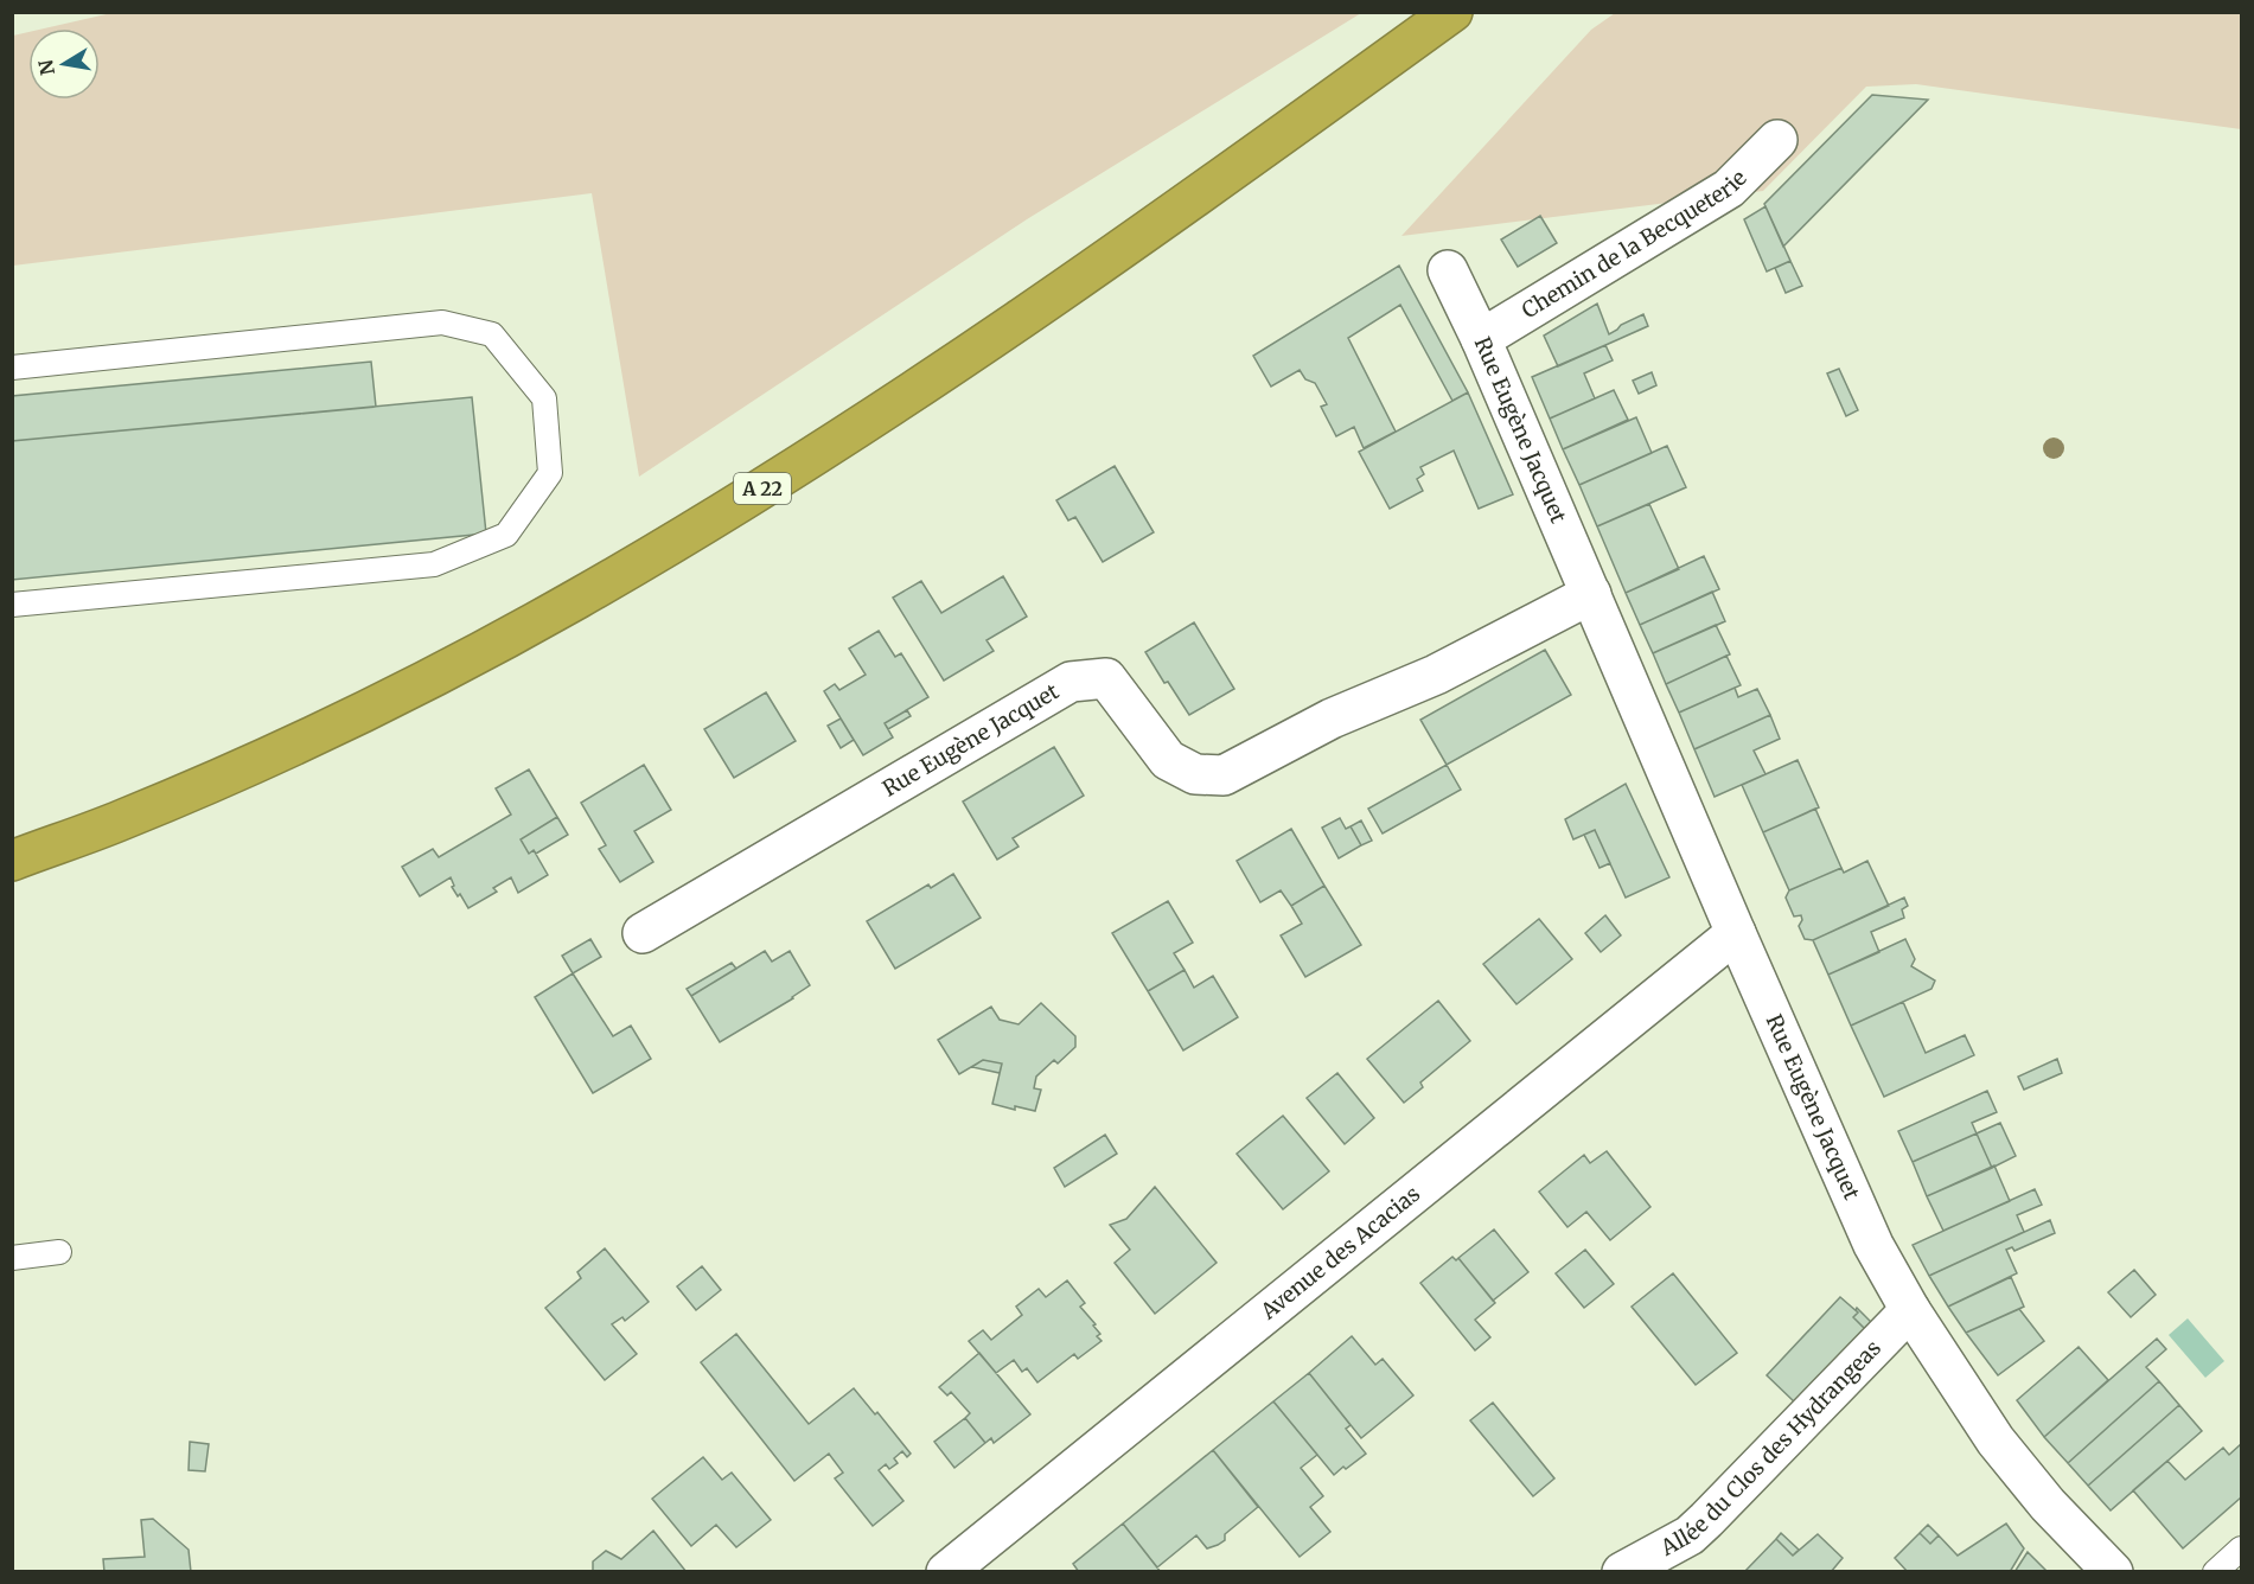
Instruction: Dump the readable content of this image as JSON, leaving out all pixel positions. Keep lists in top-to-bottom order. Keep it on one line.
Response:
{"streets":{"highway":["A 22"],"street":["Chemin de la Becqueterie","Rue Eugène Jacquet","Avenue des Acacias","Allée du Clos des Hydrangeas"]},"crossings":[["Chemin de la Becqueterie","Rue Eugène Jacquet"],["Rue Eugène Jacquet","Avenue des Acacias"],["Rue Eugène Jacquet","Allée du Clos des Hydrangeas"]],"north":"left"}
